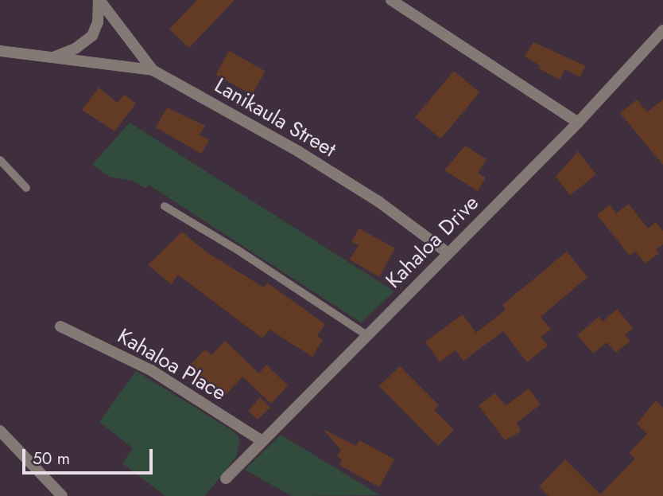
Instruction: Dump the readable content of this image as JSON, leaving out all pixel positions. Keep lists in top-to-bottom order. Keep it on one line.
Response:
{"streets":{"street":["Lanikaula Street","Kahaloa Drive","Kahaloa Place"]},"crossings":[["Lanikaula Street","Kahaloa Drive"],["Kahaloa Drive","Kahaloa Place"]],"scale_bar":"50 m"}
